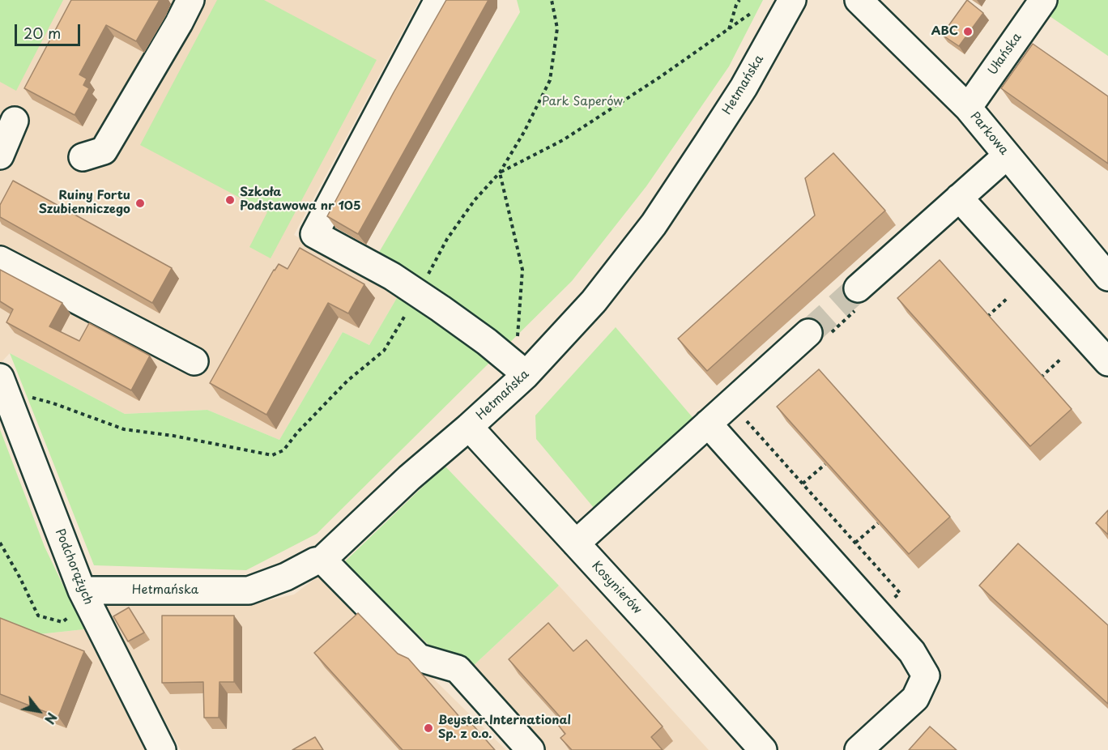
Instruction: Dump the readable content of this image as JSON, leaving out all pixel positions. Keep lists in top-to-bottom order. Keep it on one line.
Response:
{"streets":{"street":["Ułańska","Hetmańska","Parkowa","Podchorążych","Kosynierów"]},"crossings":[["Ułańska","Parkowa"],["Hetmańska","Podchorążych"],["Hetmańska","Kosynierów"]],"parks":["Park Saperów"],"places":["ABC","Szkoła Podstawowa nr 105","Ruiny Fortu Szubienniczego","Beyster International Sp. z o.o."],"scale_bar":"20 m","north":"bottom right"}
